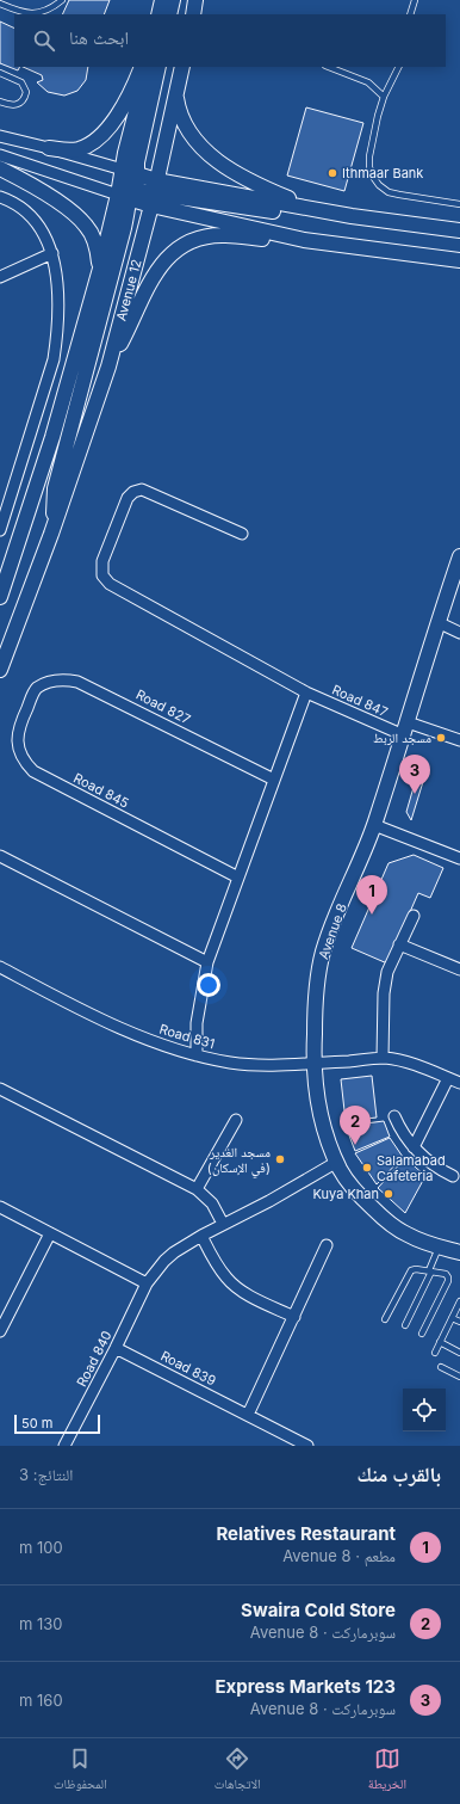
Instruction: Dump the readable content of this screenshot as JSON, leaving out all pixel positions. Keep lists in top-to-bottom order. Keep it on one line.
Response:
{"streets":{"street":["Avenue 12","Road 847","Road 827","Road 845","Avenue 8","Road 831","Road 840","Road 839"]},"crossings":[["Road 847","Avenue 8"],["Road 827","Road 845"],["Avenue 8","Road 831"],["Avenue 8","Road 840"],["Road 840","Road 839"]],"places":["Ithmaar Bank","مسجد الربط","مسجد الغدير (في الإسكان)","Salamabad Cafeteria","Kuya Khan"],"scale_bar":"50 m","page":{"search":"ابحث هنا","pins":["3","1","2"],"scale":"50 m","heading":["بالقرب منك","النتائج: 3"],"list":[{"mark":"1","name":"Relatives Restaurant","note":"مطعم · Avenue 8","value":"100 m"},{"mark":"2","name":"Swaira Cold Store","note":"سوبرماركت · Avenue 8","value":"130 m"},{"mark":"3","name":"123 Express Markets","note":"سوبرماركت · Avenue 8","value":"160 m"}],"nav":["الخريطة","الاتجاهات","المحفوظات"]}}
